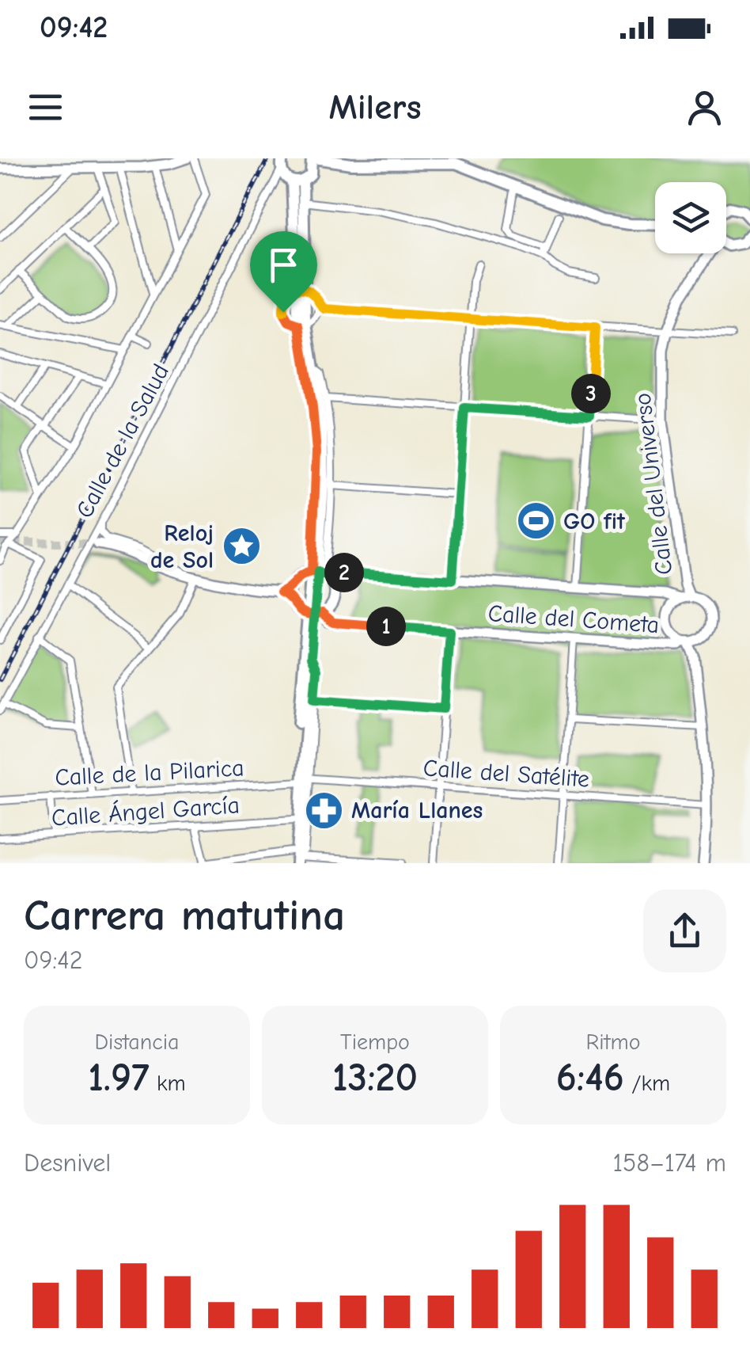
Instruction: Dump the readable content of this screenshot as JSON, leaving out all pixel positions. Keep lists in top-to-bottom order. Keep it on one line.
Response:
{"streets":{"street":["Calle de la Salud","Calle del Universo","Calle del Cometa","Calle de la Pilarica","Calle del Satélite","Calle Ángel García"]},"crossings":[["Calle del Universo","Calle del Cometa"],["Calle de la Pilarica","Calle del Satélite"]],"places":{"sports":["GO fit"],"place":["Reloj de Sol"],"pharmacy":["María Llanes"]},"page":{"status":"09:42","header":"Milers","pins":["3","2","1"],"heading":["Carrera matutina","09:42"],"stats":[["Distancia","1.97 km"],["Tiempo","13:20"],["Ritmo","6:46 /km"]],"chart":["Desnivel","158–174 m"]}}
